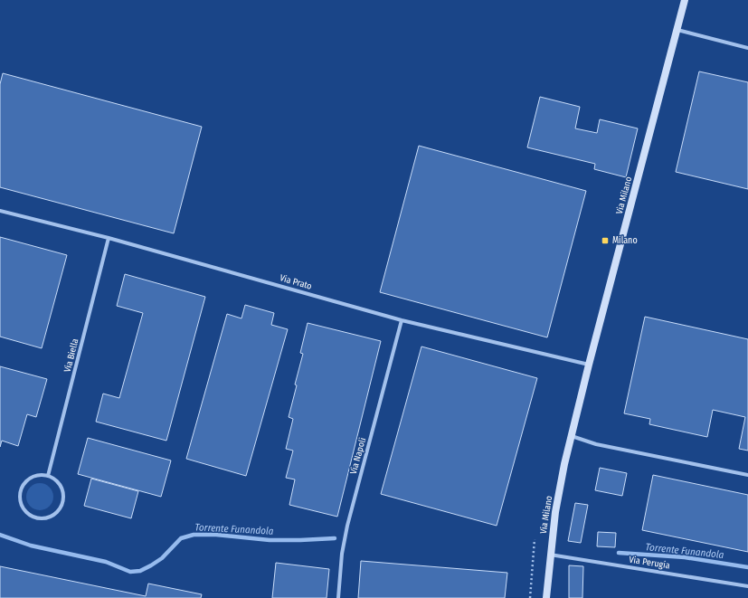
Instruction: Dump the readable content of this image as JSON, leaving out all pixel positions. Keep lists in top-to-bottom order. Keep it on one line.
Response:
{"streets":{"street":["Via Milano","Via Prato","Via Biella","Via Napoli","Via Perugia"]},"crossings":[["Via Milano","Via Prato"],["Via Milano","Via Perugia"],["Via Prato","Via Biella"],["Via Prato","Via Napoli"]],"water":["Torrente Funandola"],"places":{"transit":["Milano"]}}
